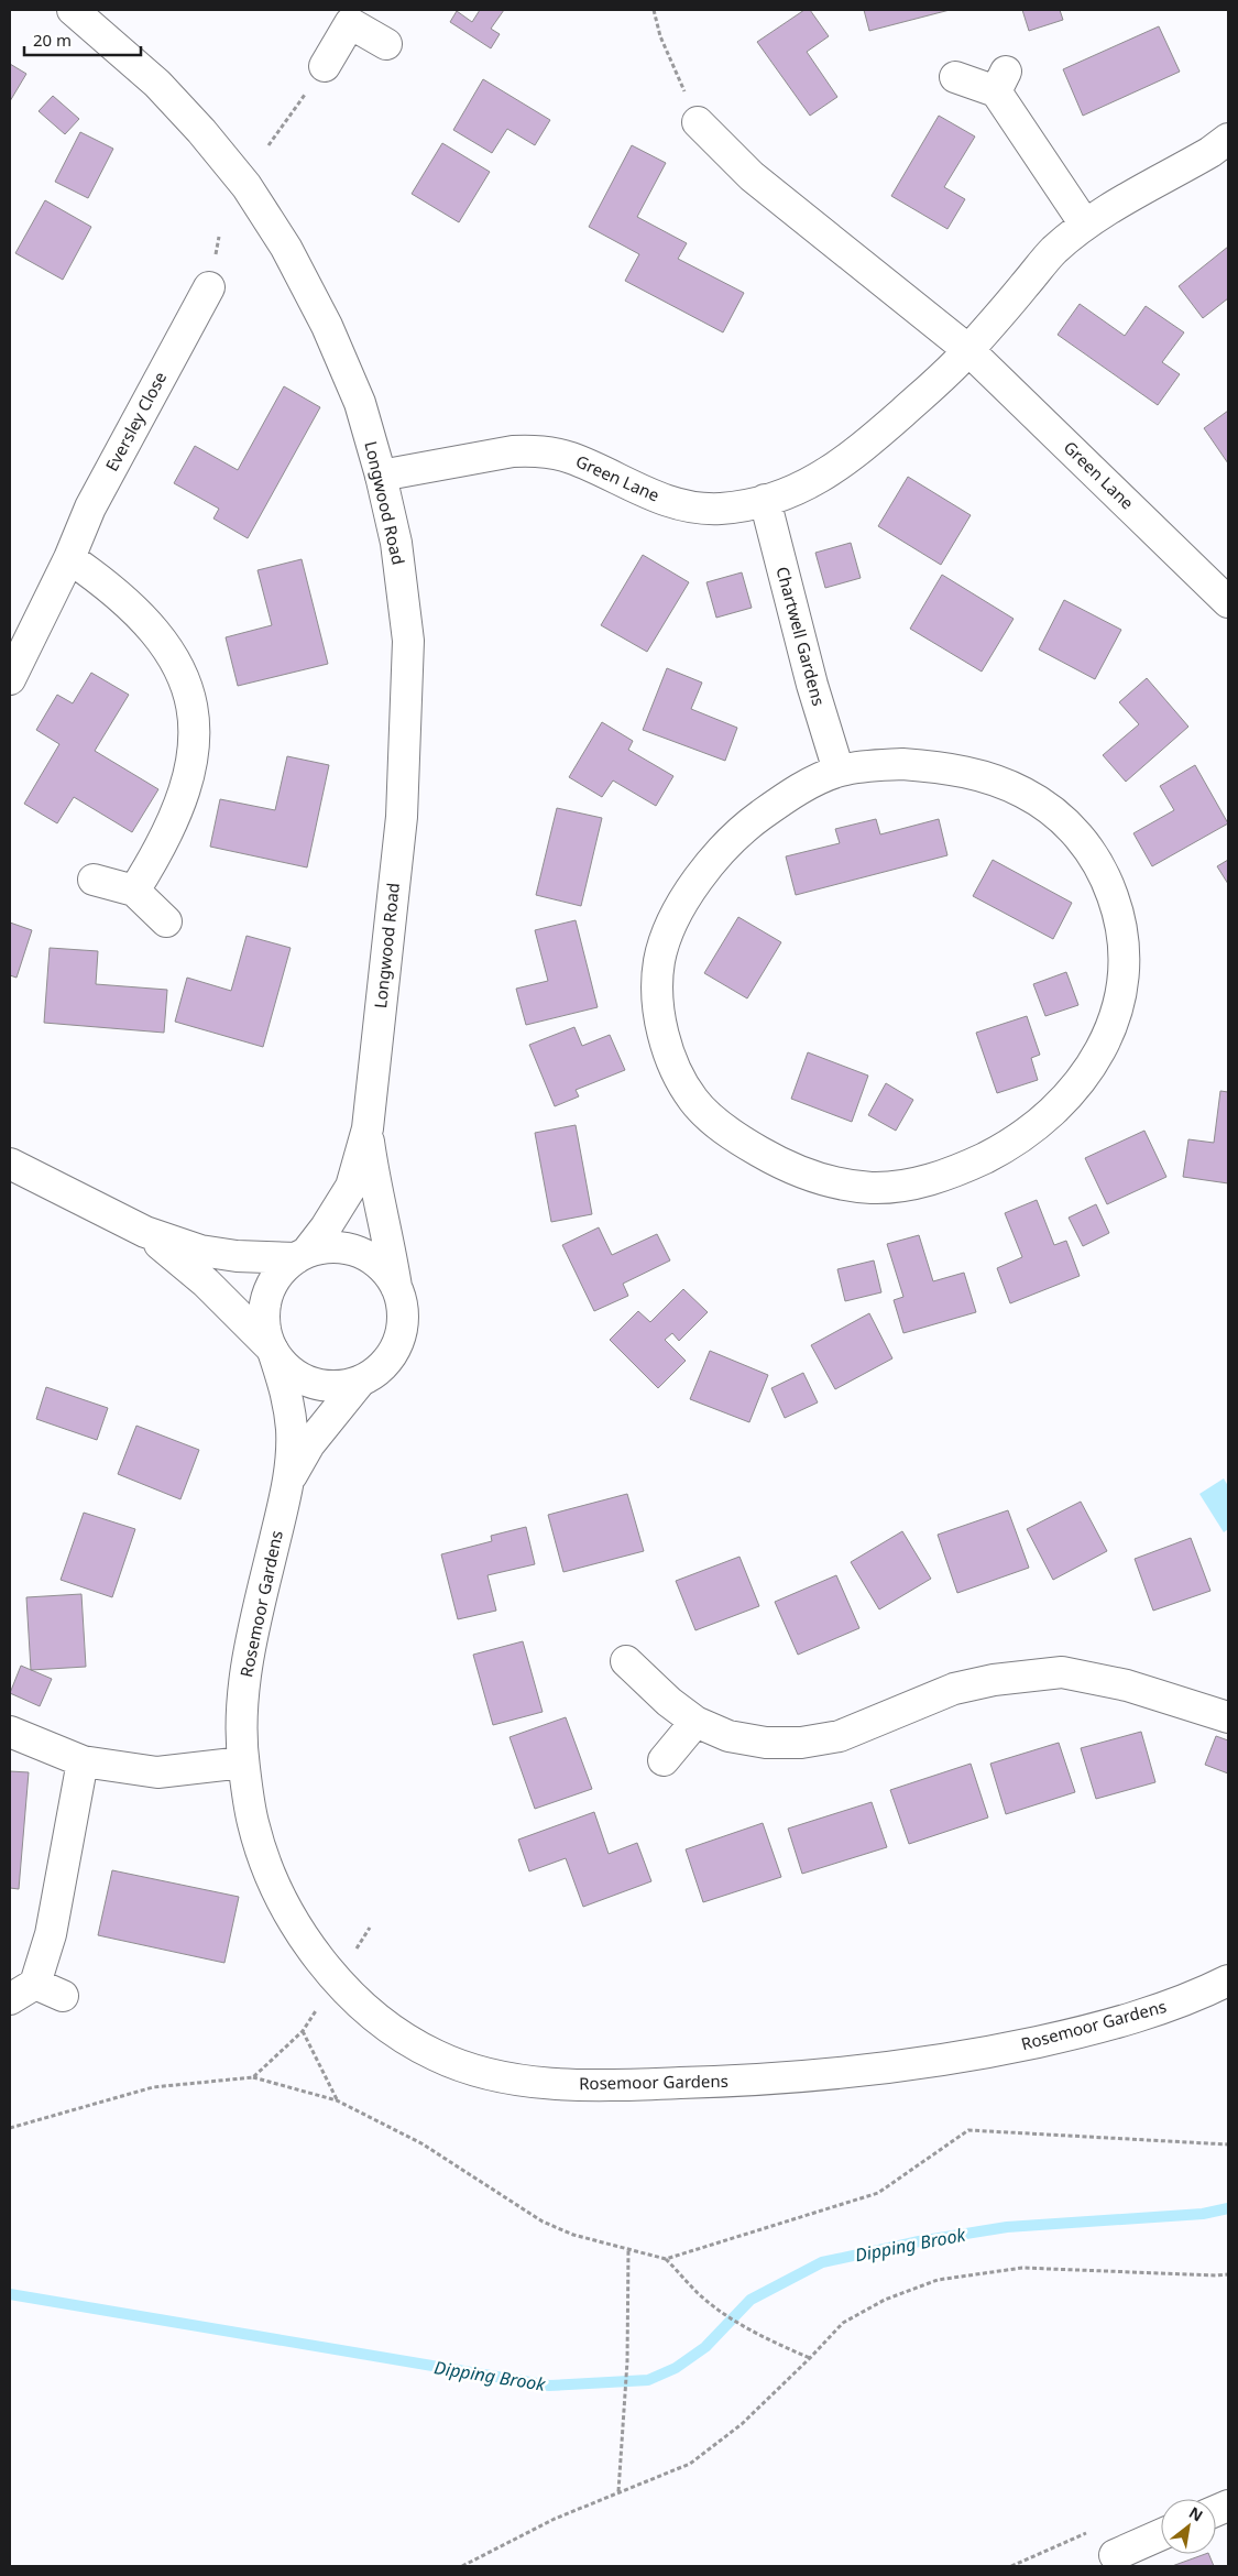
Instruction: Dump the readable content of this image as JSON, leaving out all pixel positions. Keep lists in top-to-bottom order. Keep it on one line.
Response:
{"streets":{"street":["Eversley Close","Green Lane","Longwood Road","Chartwell Gardens","Rosemoor Gardens"]},"crossings":[["Green Lane","Longwood Road"],["Green Lane","Chartwell Gardens"],["Longwood Road","Rosemoor Gardens"]],"water":["Dipping Brook"],"scale_bar":"20 m","north":"top right"}
